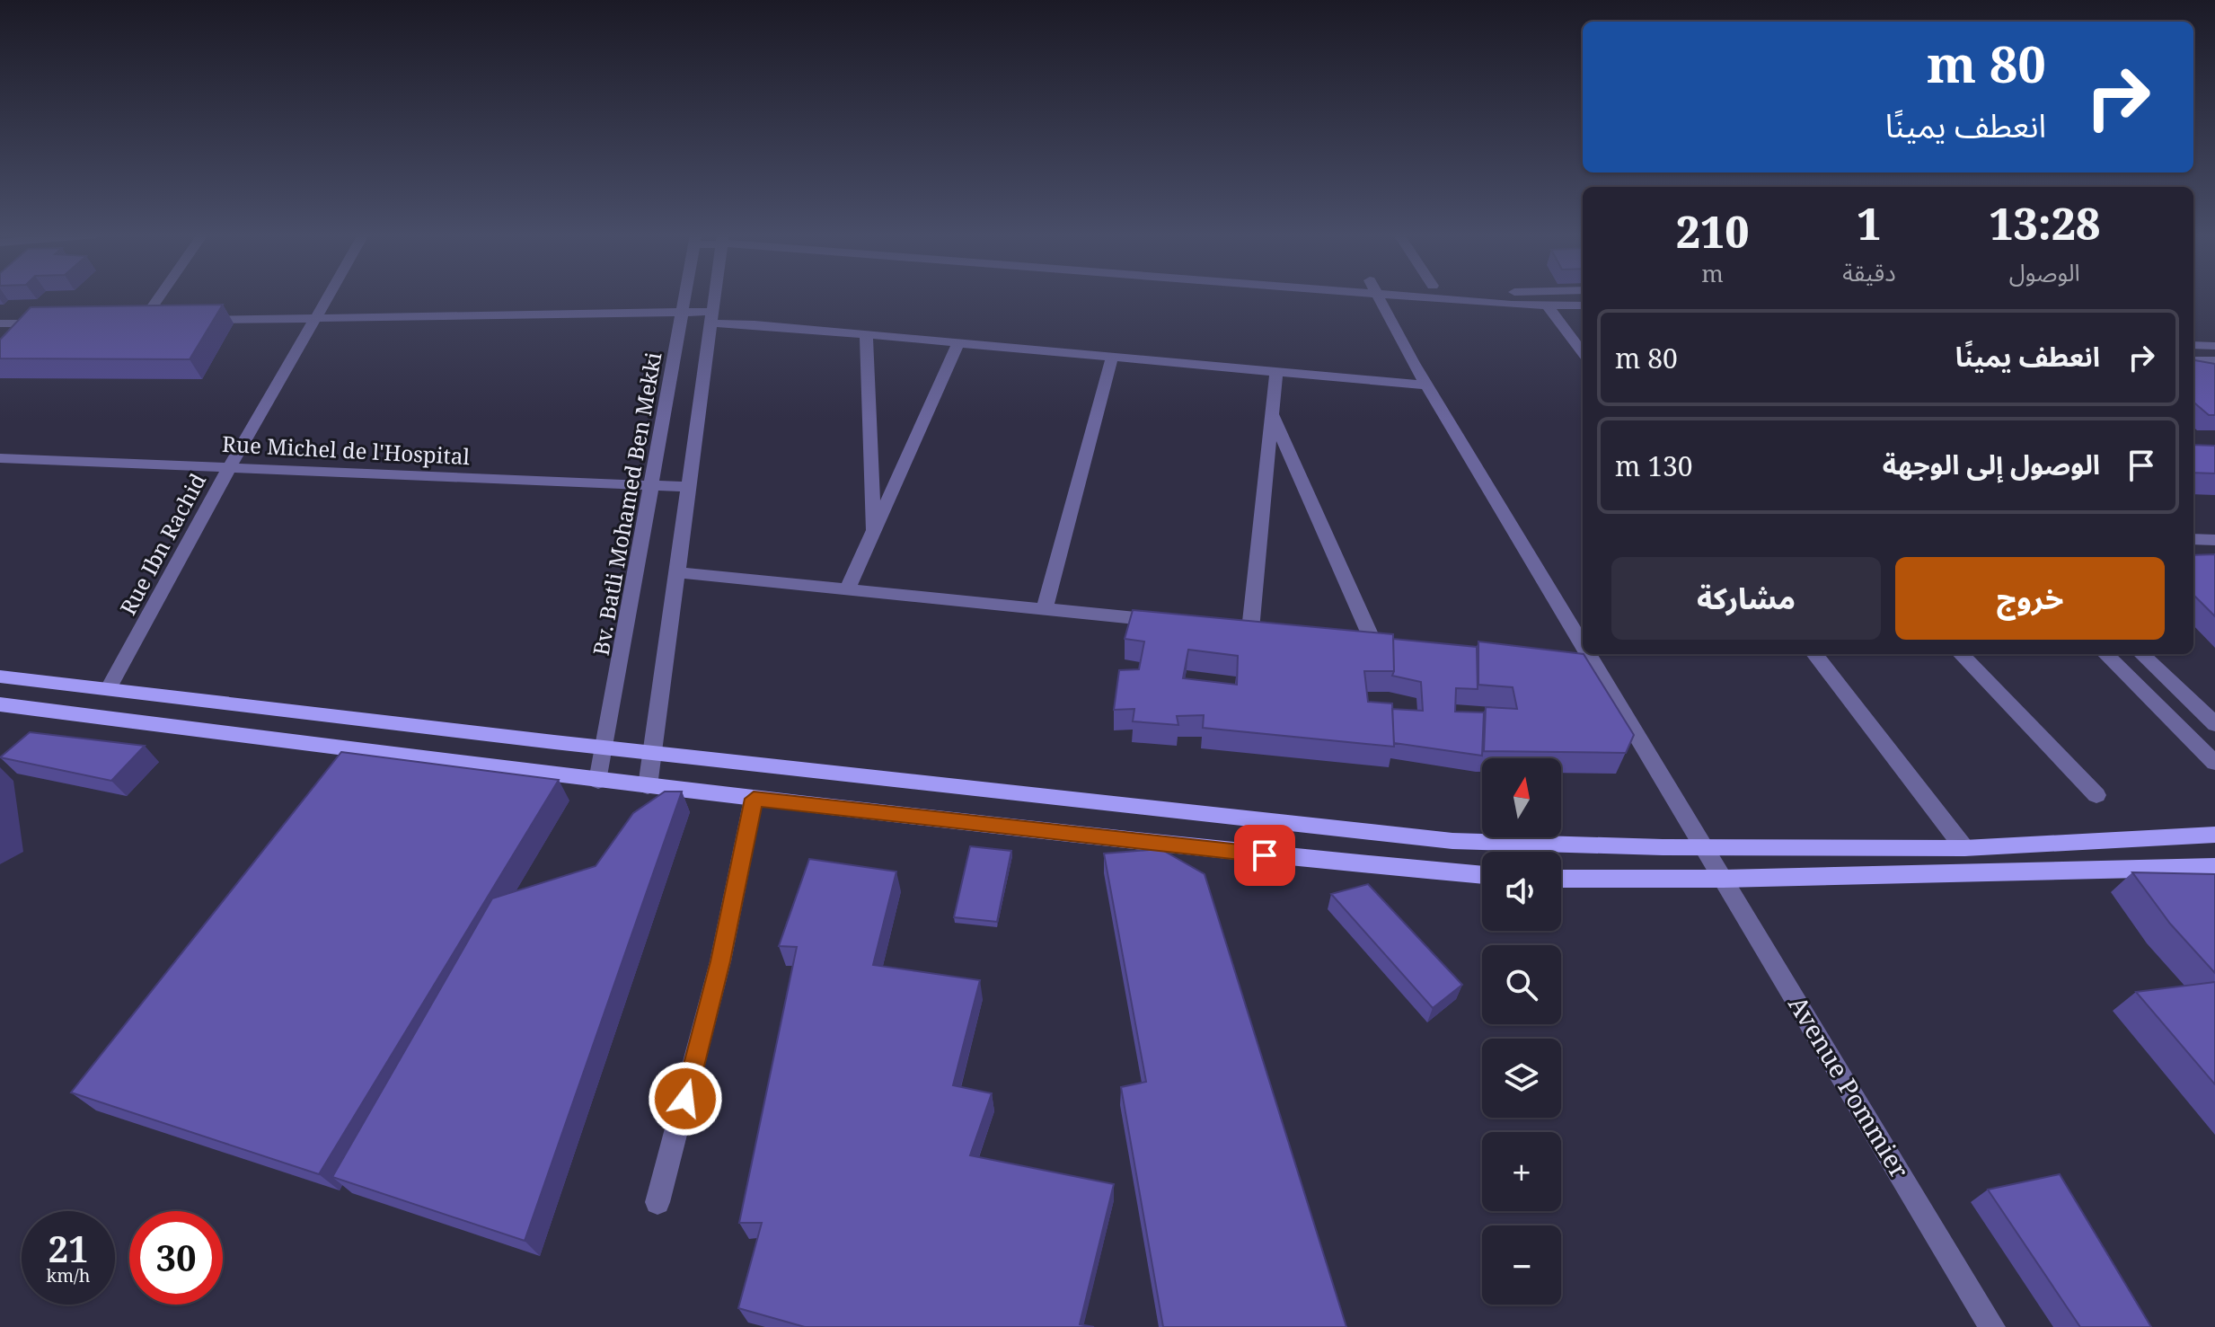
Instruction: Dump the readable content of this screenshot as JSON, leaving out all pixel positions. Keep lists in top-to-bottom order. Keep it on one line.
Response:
{"streets":{"street":["Rue Michel de l'Hospital","Bv. Batli Mohamed Ben Mekki","Rue Ibn Rachid","Avenue Pommier"]},"crossings":[["Rue Michel de l'Hospital","Bv. Batli Mohamed Ben Mekki"],["Rue Michel de l'Hospital","Rue Ibn Rachid"]],"north":"top","page":{"turn":["80 m","انعطف يمينًا"],"eta":["13:28","الوصول","1","دقيقة","210","m"],"list":[{"name":"انعطف يمينًا","value":"80 m"},{"name":"الوصول إلى الوجهة","value":"130 m"}],"buttons":["خروج","مشاركة"],"map_buttons":["+","−"],"speed":"21 km/h","limit":"30"}}
